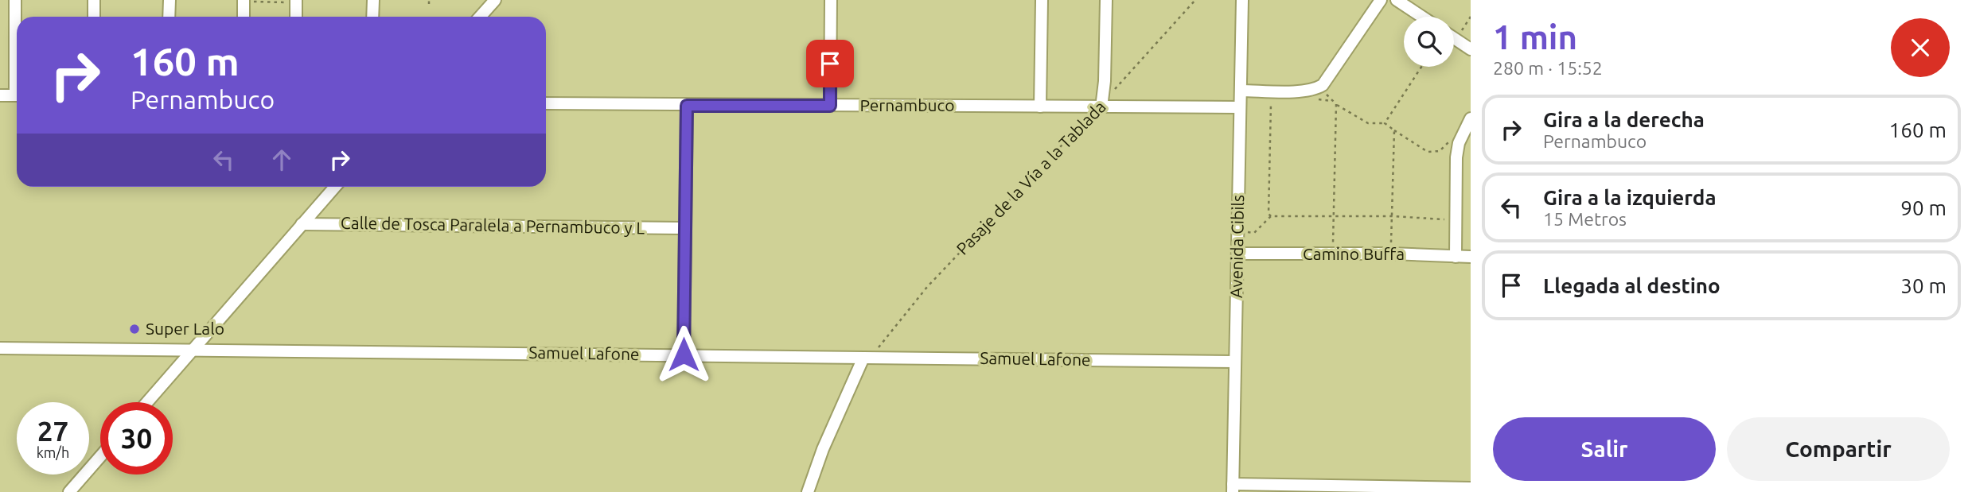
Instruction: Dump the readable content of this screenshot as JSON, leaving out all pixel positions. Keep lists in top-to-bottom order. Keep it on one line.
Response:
{"streets":{"street":["Pernambuco","Calle de Tosca Paralela a Pernambuco y L","Avenida Cibils","Camino Buffa","Samuel Lafone"],"path":["Pasaje de la Vía a la Tablada"]},"crossings":[["Pernambuco","Pasaje de la Vía a la Tablada"],["Pernambuco","Avenida Cibils"],["Pasaje de la Vía a la Tablada","Samuel Lafone"],["Avenida Cibils","Camino Buffa"],["Avenida Cibils","Samuel Lafone"]],"places":["Super Lalo"],"page":{"heading":["1 min","280 m · 15:52"],"turn":["160 m","Pernambuco"],"list":[{"name":"Gira a la derecha","note":"Pernambuco","value":"160 m"},{"name":"Gira a la izquierda","note":"15 Metros","value":"90 m"},{"name":"Llegada al destino","value":"30 m"}],"speed":"27 km/h","limit":"30","buttons":["Salir","Compartir"]}}
